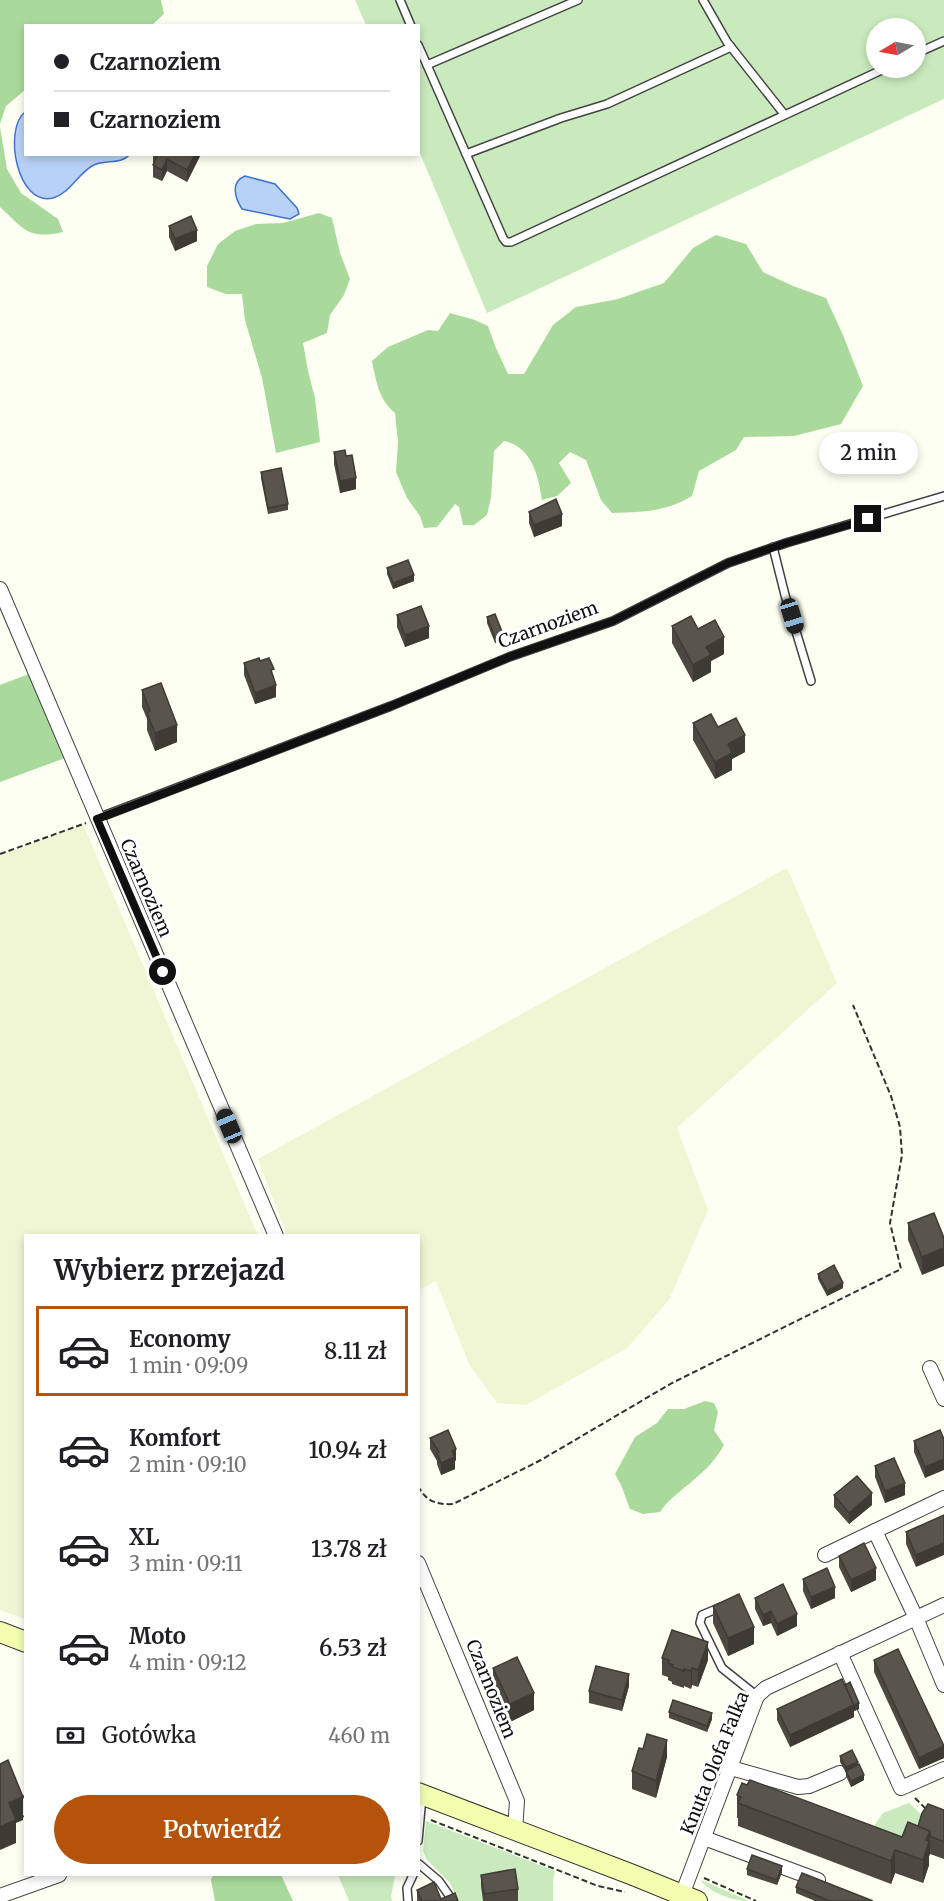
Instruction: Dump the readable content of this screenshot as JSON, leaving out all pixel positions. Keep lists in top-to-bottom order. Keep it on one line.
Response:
{"streets":{"street":["Czarnoziem","Knuta Olofa Falka"]},"north":"left","page":{"banner":["Czarnoziem","Czarnoziem"],"bubble":"2 min","heading":"Wybierz przejazd","list":[{"name":"Economy","note":"1 min · 09:09","value":"8.11 zł"},{"name":"Komfort","note":"2 min · 09:10","value":"10.94 zł"},{"name":"XL","note":"3 min · 09:11","value":"13.78 zł"},{"name":"Moto","note":"4 min · 09:12","value":"6.53 zł"}],"pay":["Gotówka","460 m"],"buttons":"Potwierdź"}}
